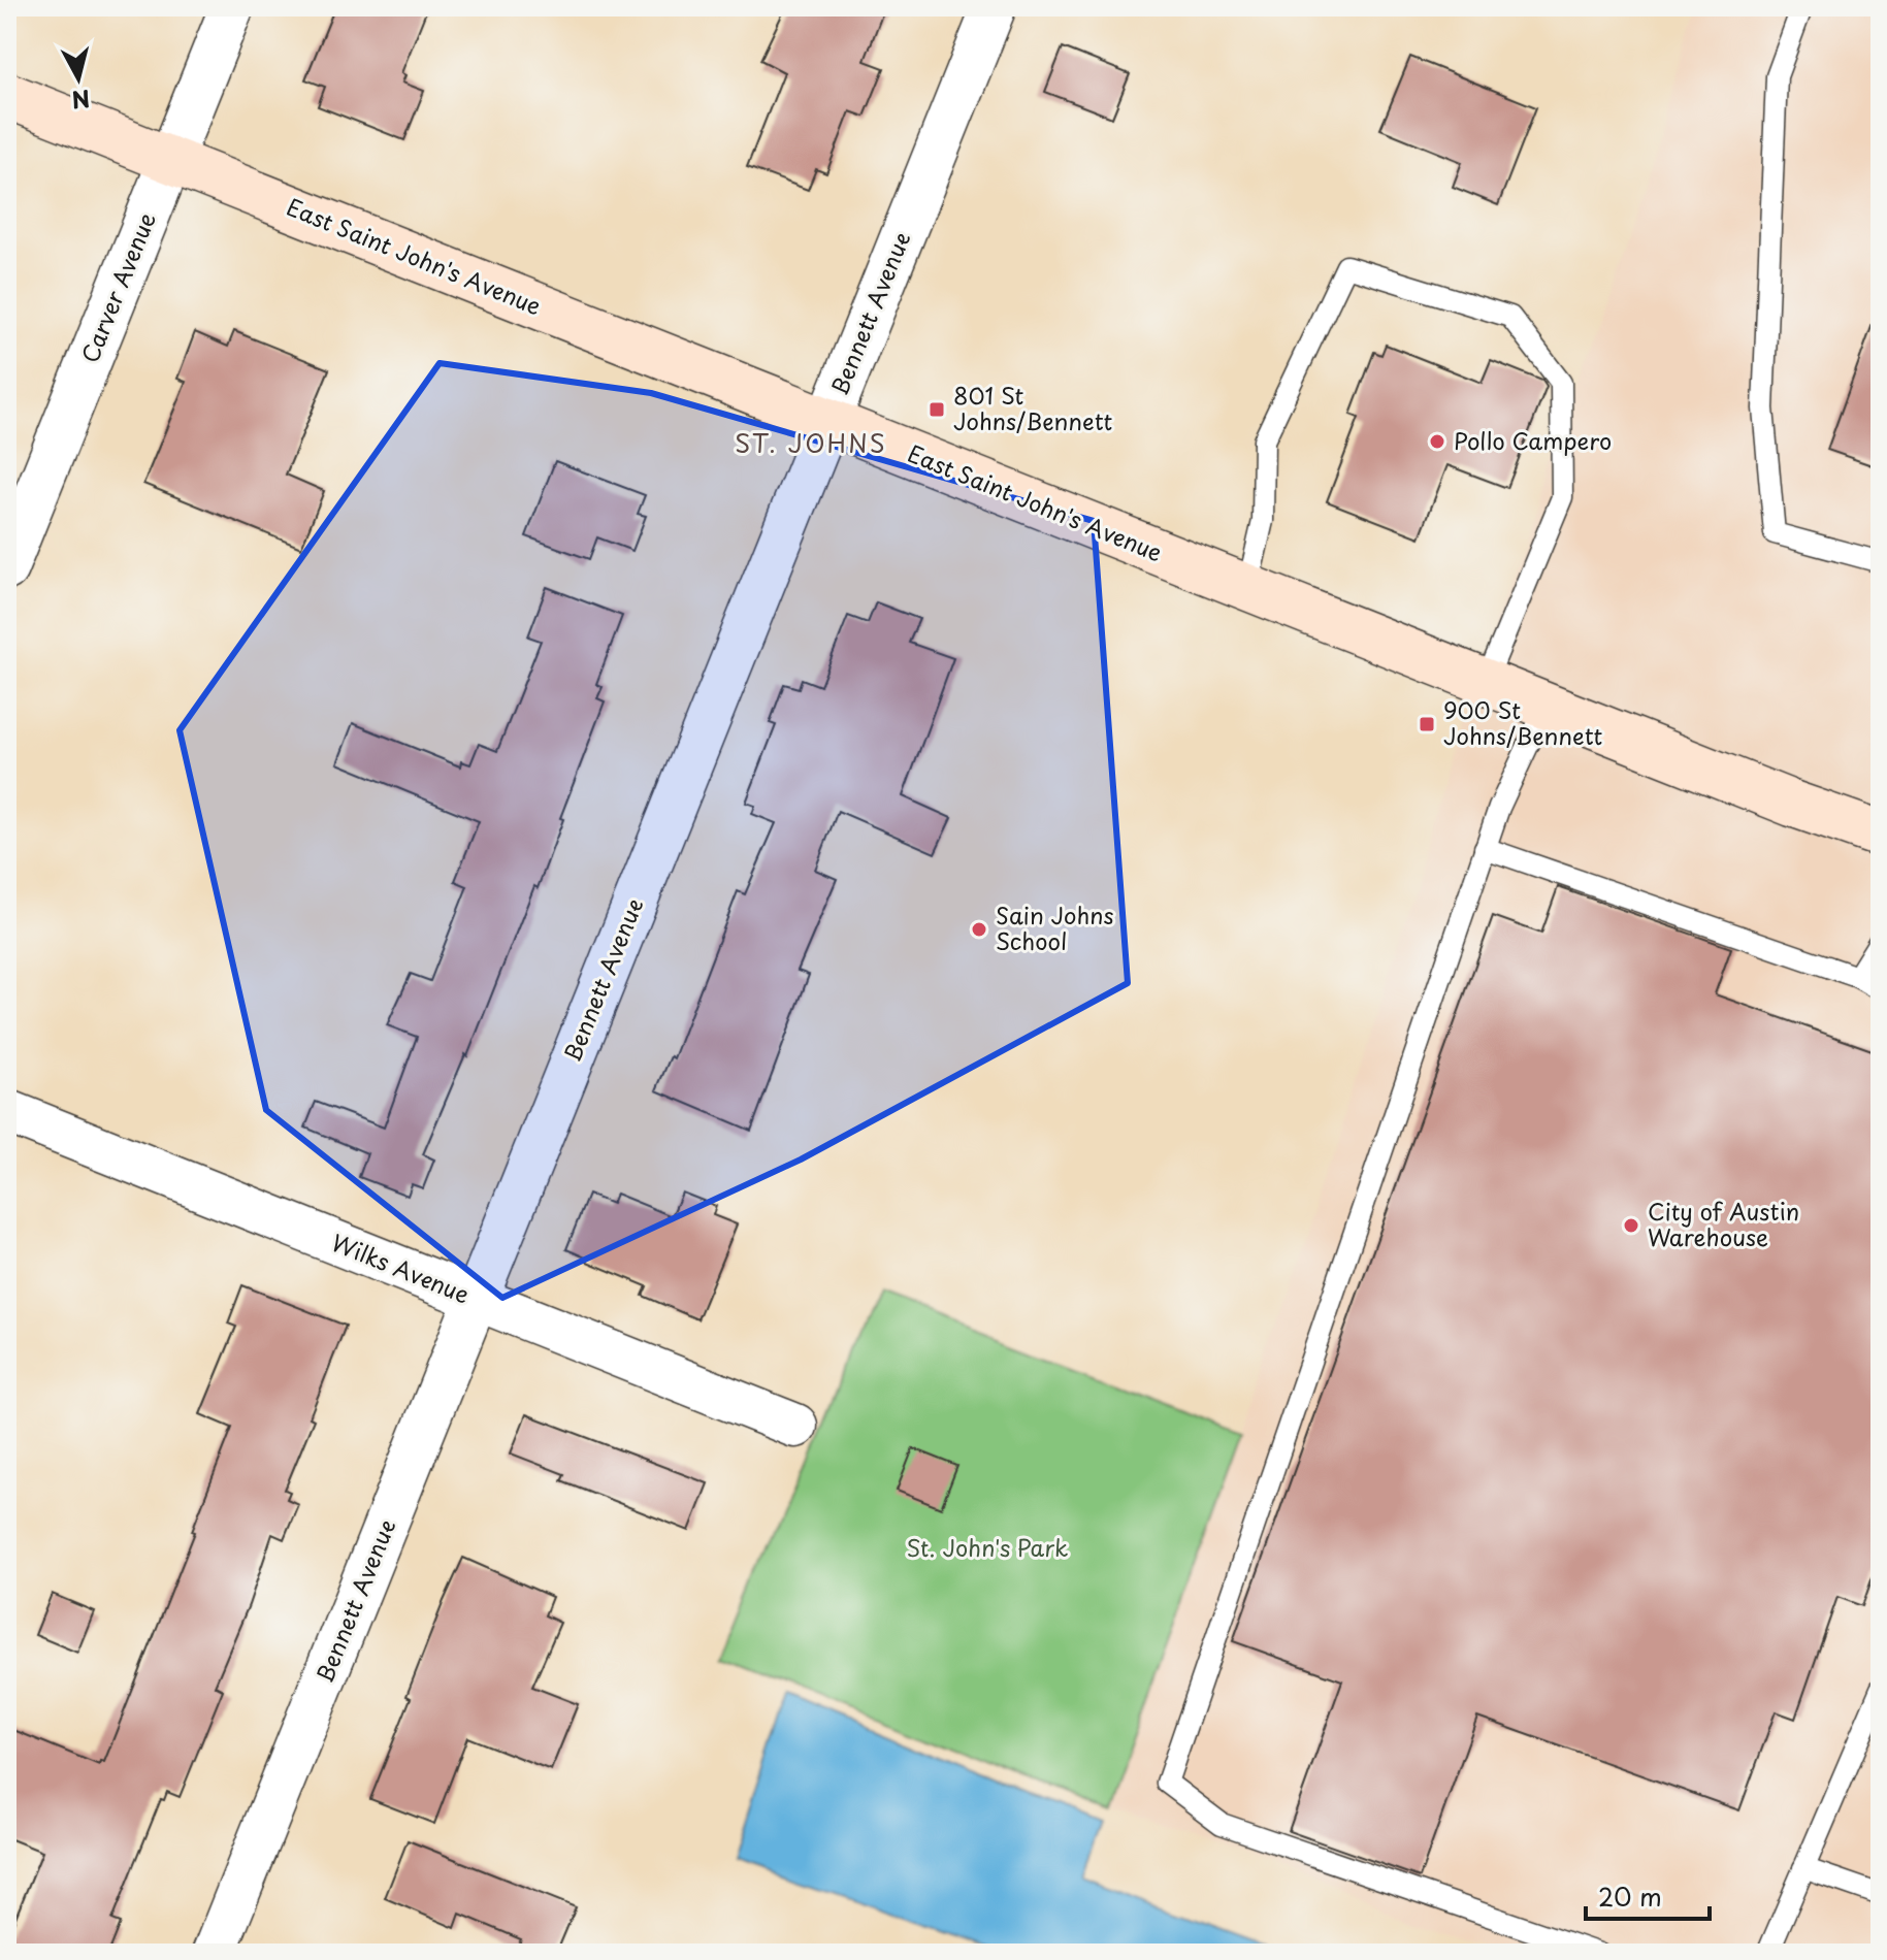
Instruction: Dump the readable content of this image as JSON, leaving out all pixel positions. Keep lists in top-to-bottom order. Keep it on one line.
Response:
{"streets":{"street":["East Saint John's Avenue","Carver Avenue","Bennett Avenue","Wilks Avenue"]},"crossings":[["East Saint John's Avenue","Carver Avenue"],["East Saint John's Avenue","Bennett Avenue"],["Bennett Avenue","Wilks Avenue"]],"districts":["ST. JOHNS"],"parks":["St. John's Park"],"places":{"transit":["801 St Johns/Bennett","900 St Johns/Bennett"],"other":["Pollo Campero","Sain Johns School","City of Austin Warehouse"]},"scale_bar":"20 m","north":"bottom"}
